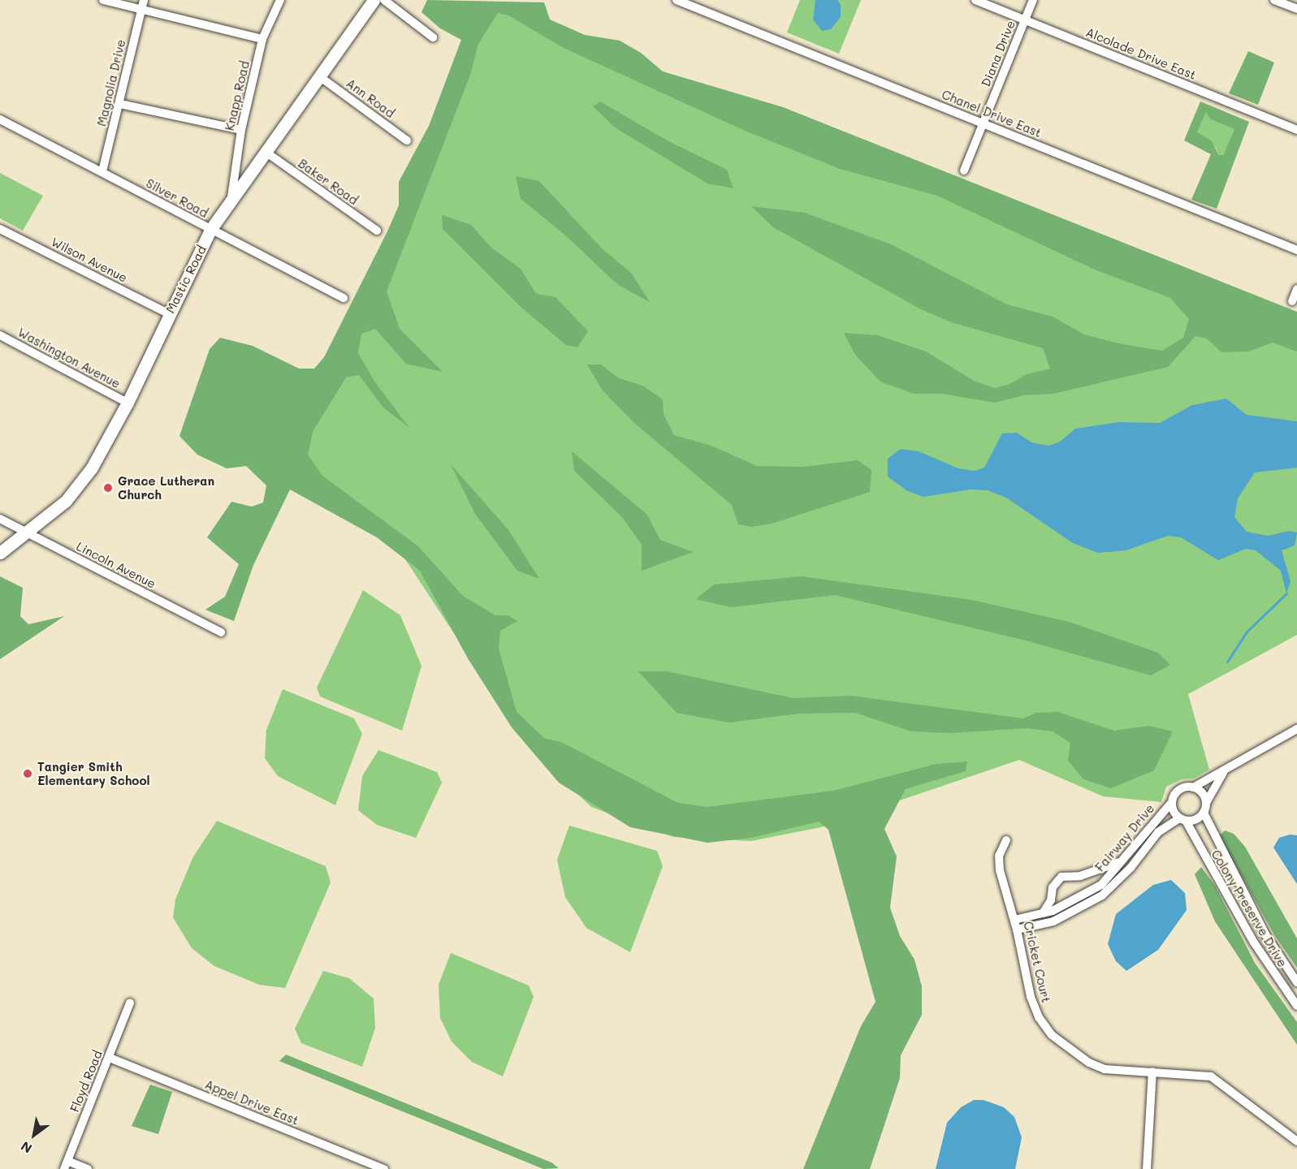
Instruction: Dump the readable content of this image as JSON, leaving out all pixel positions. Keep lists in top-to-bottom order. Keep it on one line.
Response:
{"streets":{"main road":["Mastic Road"],"street":["Diana Drive","Alcolade Drive East","Magnolia Drive","Knapp Road","Ann Road","Chanel Drive East","Baker Road","Silver Road","Wilson Avenue","Washington Avenue","Lincoln Avenue","Fairway Drive","Colony Preserve Drive","Cricket Court","Floyd Road","Appel Drive East"]},"crossings":[["Diana Drive","Alcolade Drive East"],["Diana Drive","Chanel Drive East"],["Magnolia Drive","Silver Road"],["Knapp Road","Mastic Road"],["Ann Road","Mastic Road"],["Baker Road","Mastic Road"],["Silver Road","Mastic Road"],["Wilson Avenue","Mastic Road"],["Mastic Road","Washington Avenue"],["Mastic Road","Lincoln Avenue"],["Fairway Drive","Colony Preserve Drive"],["Fairway Drive","Cricket Court"],["Floyd Road","Appel Drive East"]],"places":["Grace Lutheran Church","Tangier Smith Elementary School"],"north":"bottom left"}
